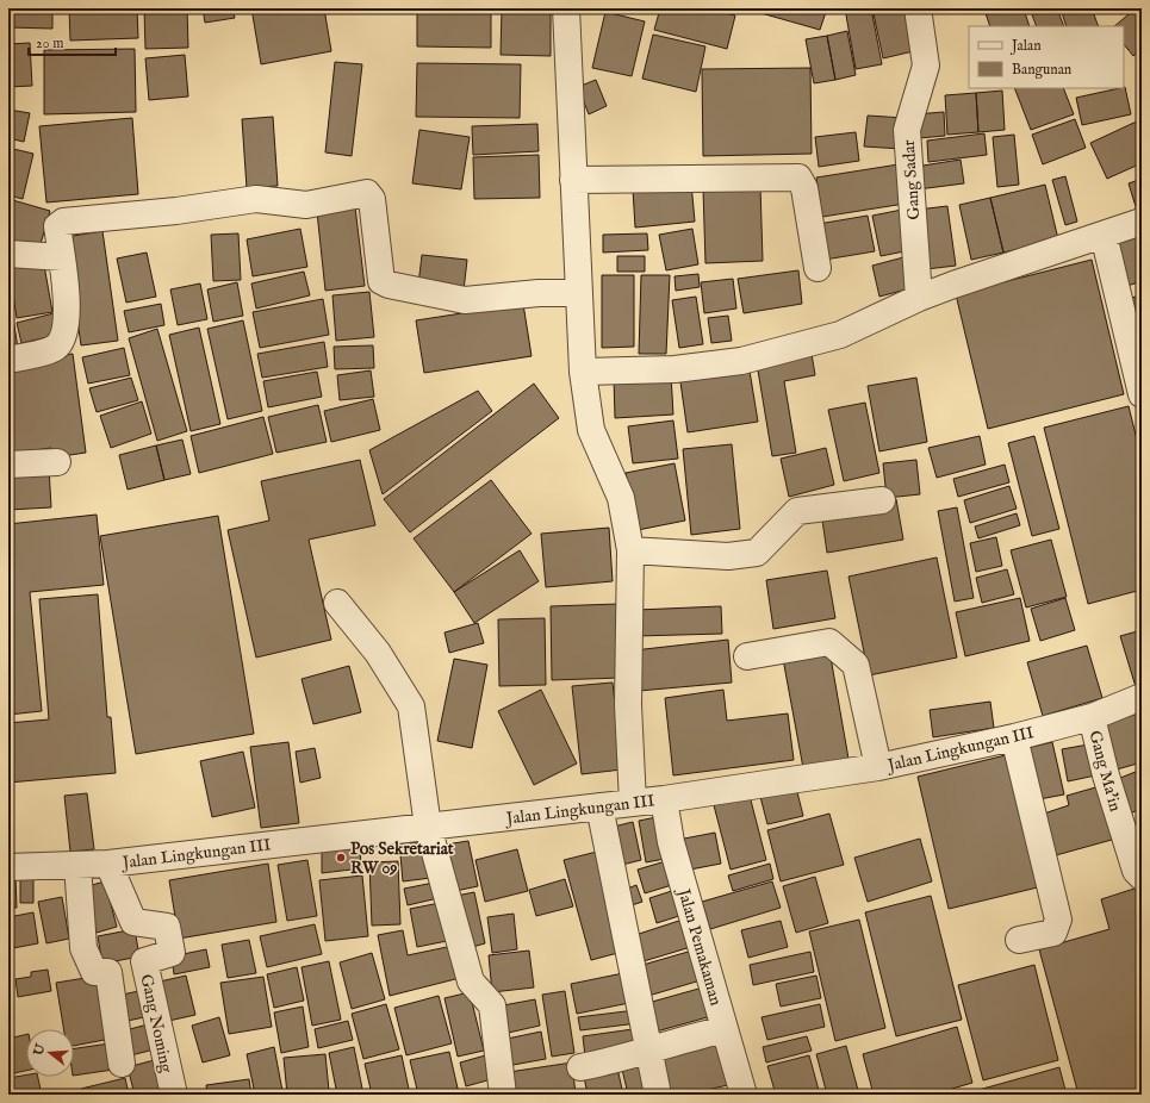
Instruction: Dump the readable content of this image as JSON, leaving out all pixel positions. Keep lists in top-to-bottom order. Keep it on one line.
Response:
{"streets":{"street":["Gang Sadar","Jalan Lingkungan III","Gang Ma'in","Jalan Pemakaman","Gang Noming"]},"crossings":[["Jalan Lingkungan III","Gang Ma'in"],["Jalan Lingkungan III","Jalan Pemakaman"],["Jalan Lingkungan III","Gang Noming"]],"places":["Pos Sekretariat RW 09"],"legend":["Jalan","Bangunan"],"scale_bar":"20 m","north":"left"}
